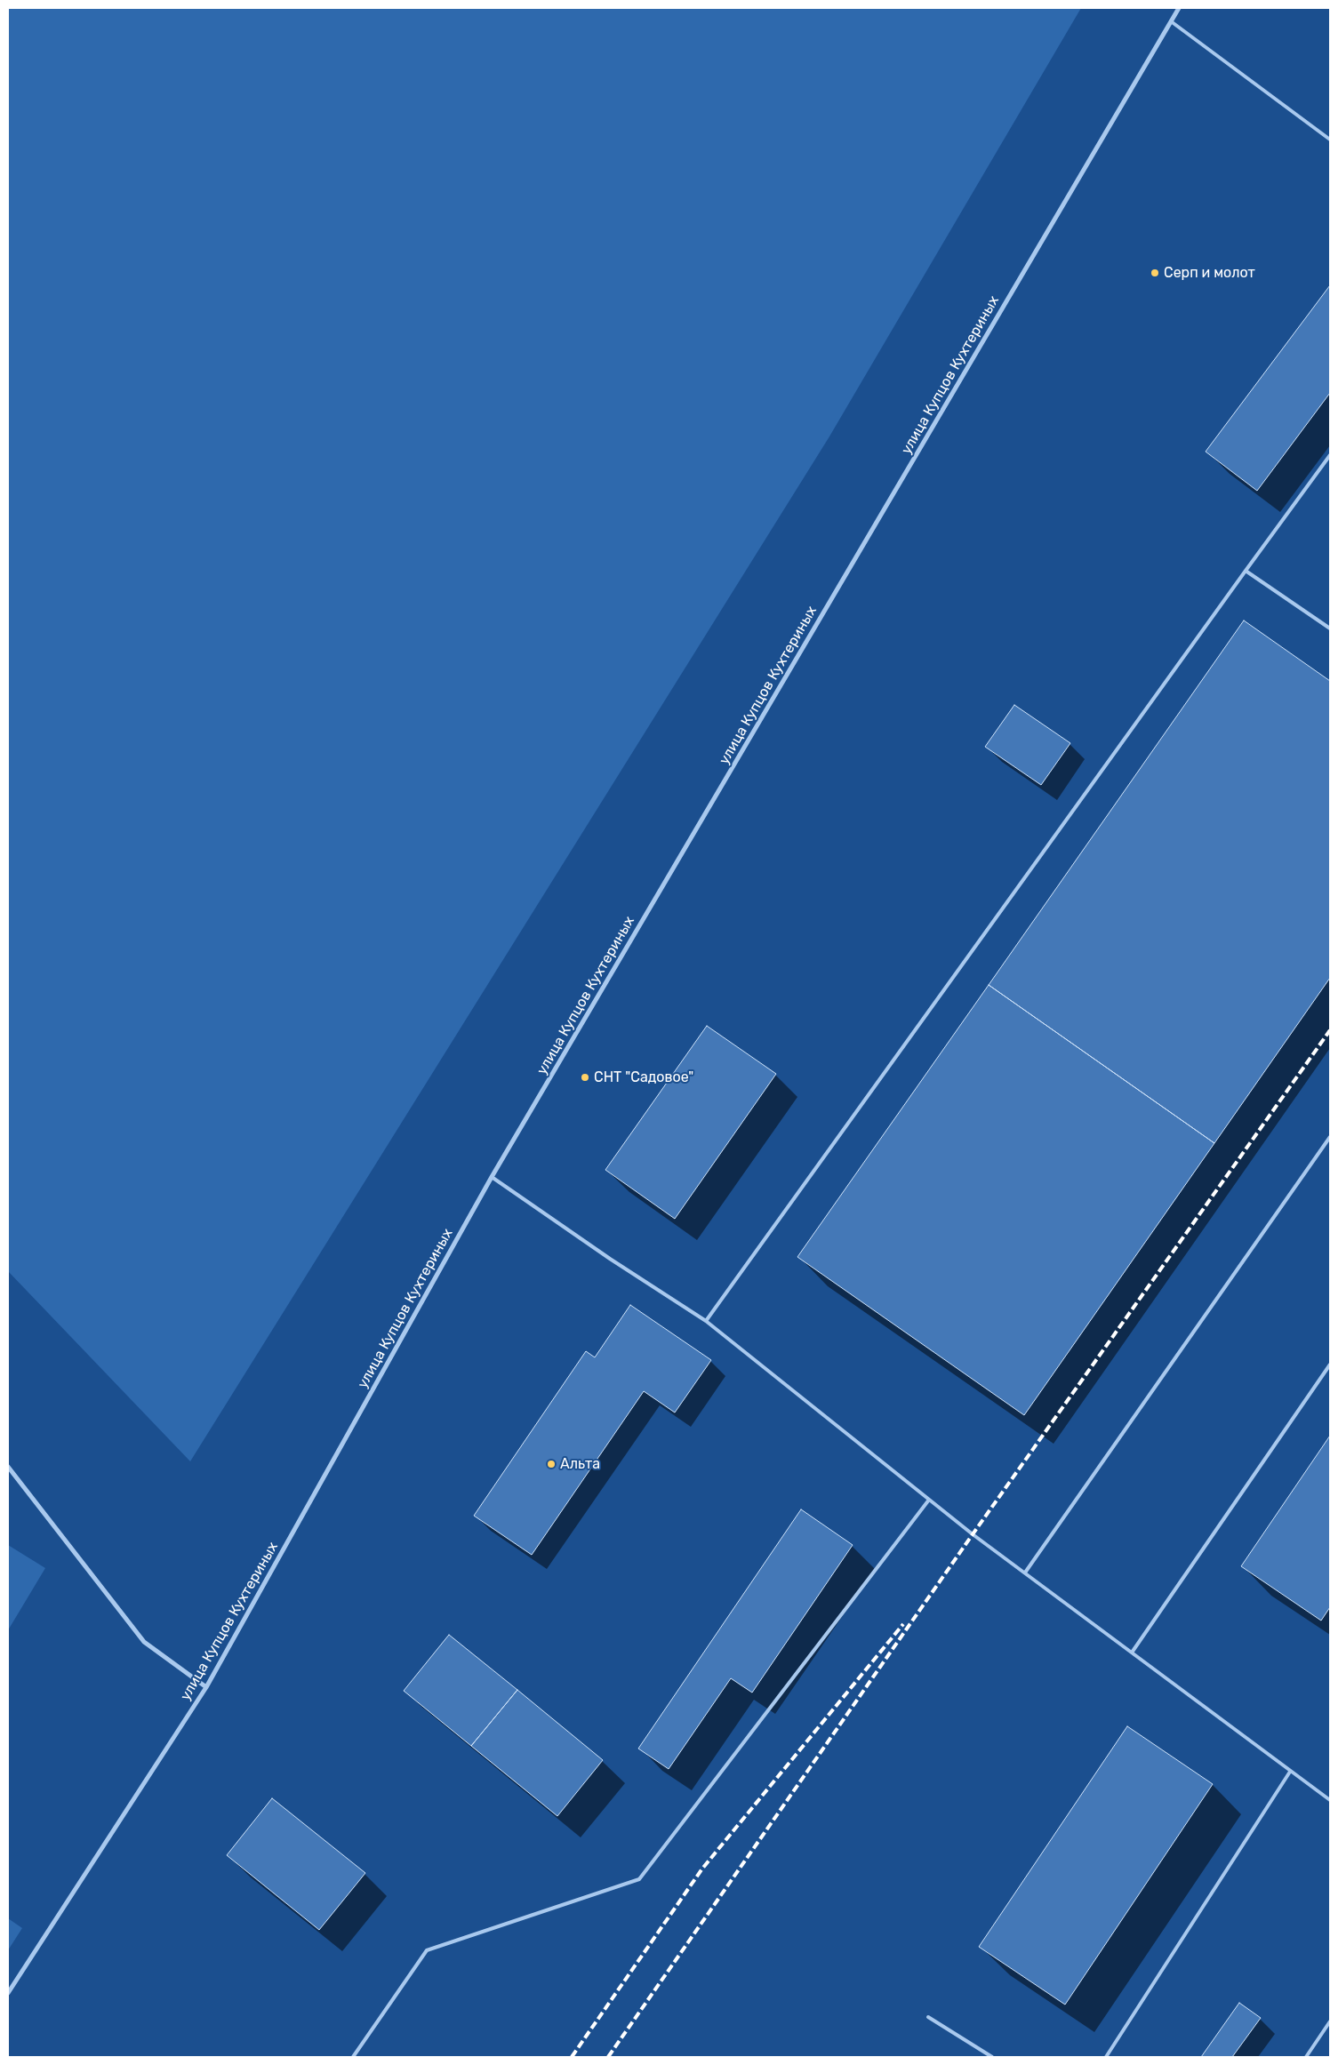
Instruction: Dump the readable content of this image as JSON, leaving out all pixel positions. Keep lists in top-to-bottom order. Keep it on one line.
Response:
{"streets":{"street":["улица Купцов Кухтериных"]},"places":["Серп и молот","СНТ \"Садовое\"","Альта"]}
